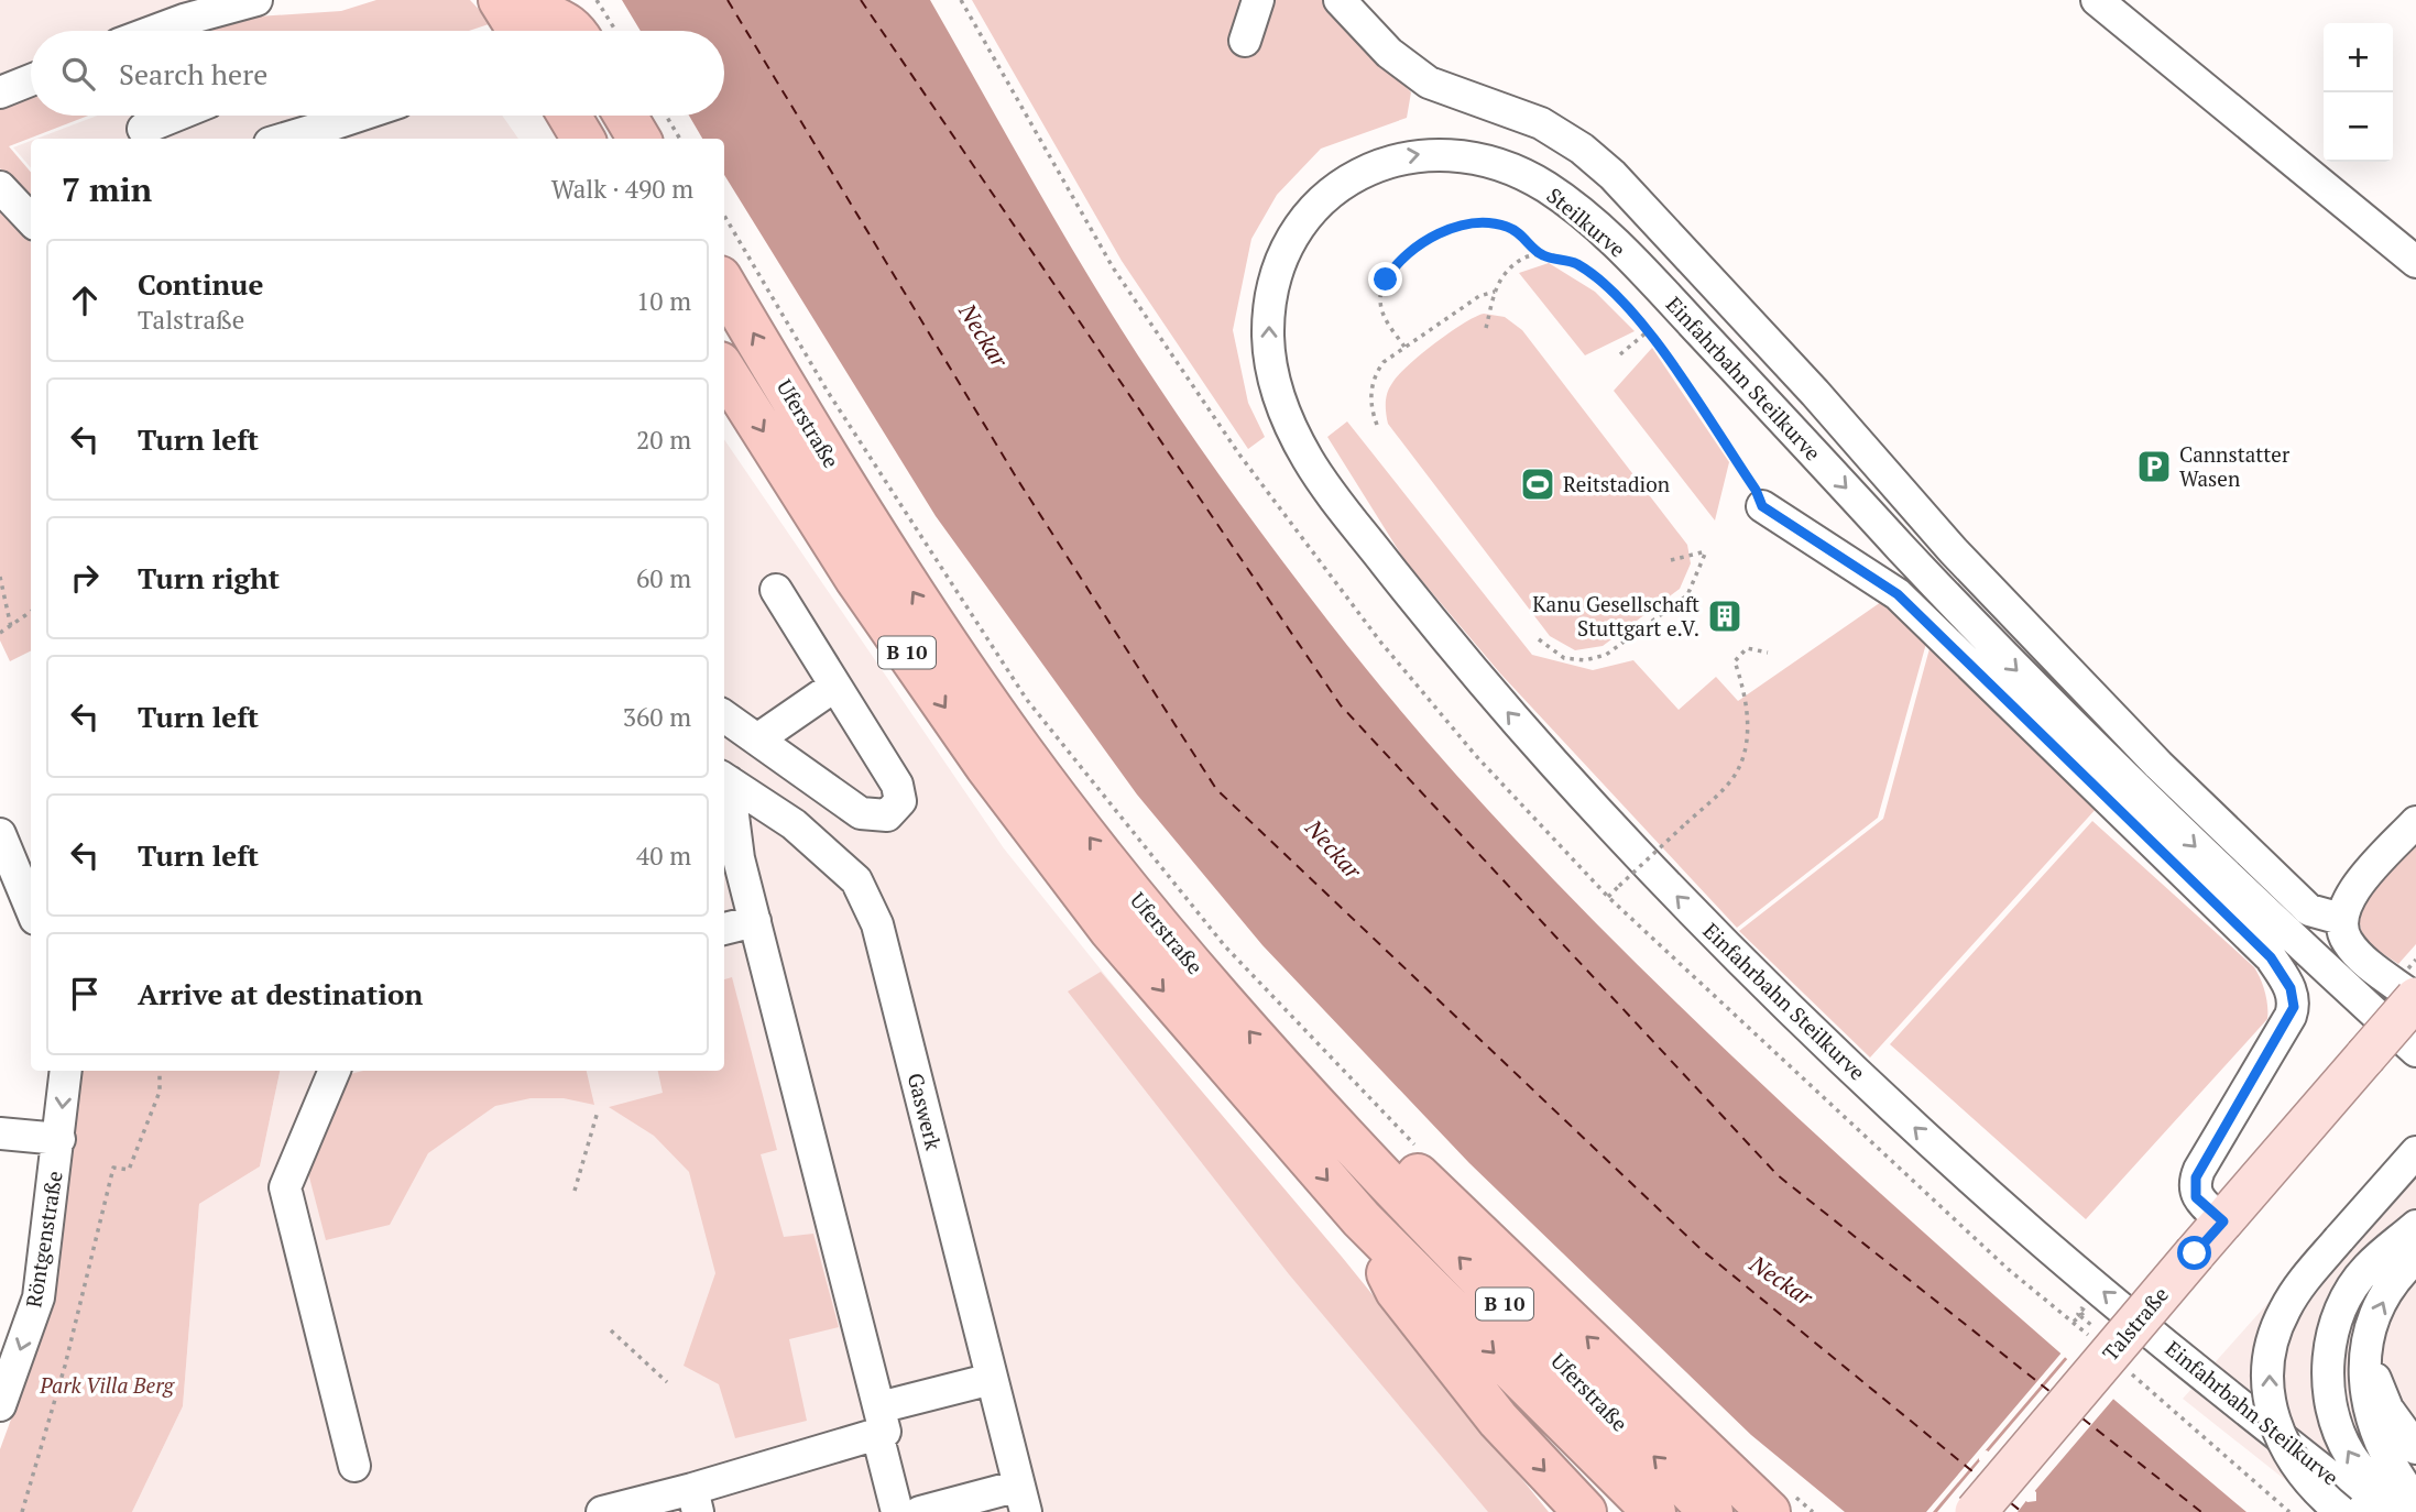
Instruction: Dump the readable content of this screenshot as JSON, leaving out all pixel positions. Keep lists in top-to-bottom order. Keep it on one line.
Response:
{"streets":{"highway":["Uferstraße","B 10"],"main road":["Talstraße"],"street":["Steilkurve","Einfahrbahn Steilkurve","Gaswerk","Röntgenstraße"]},"crossings":[["Steilkurve","Einfahrbahn Steilkurve"],["Uferstraße","B 10"]],"water":["Neckar"],"parks":["Park Villa Berg"],"places":{"parking":["Cannstatter Wasen"],"sports":["Reitstadion"],"building":["Kanu Gesellschaft Stuttgart e.V."]},"page":{"map_buttons":["+","−"],"search":"Search here","heading":["7 min","Walk · 490 m"],"list":[["Continue","Talstraße","10 m"],["Turn left","20 m"],["Turn right","60 m"],["Turn left","360 m"],["Turn left","40 m"],"Arrive at destination"]}}
